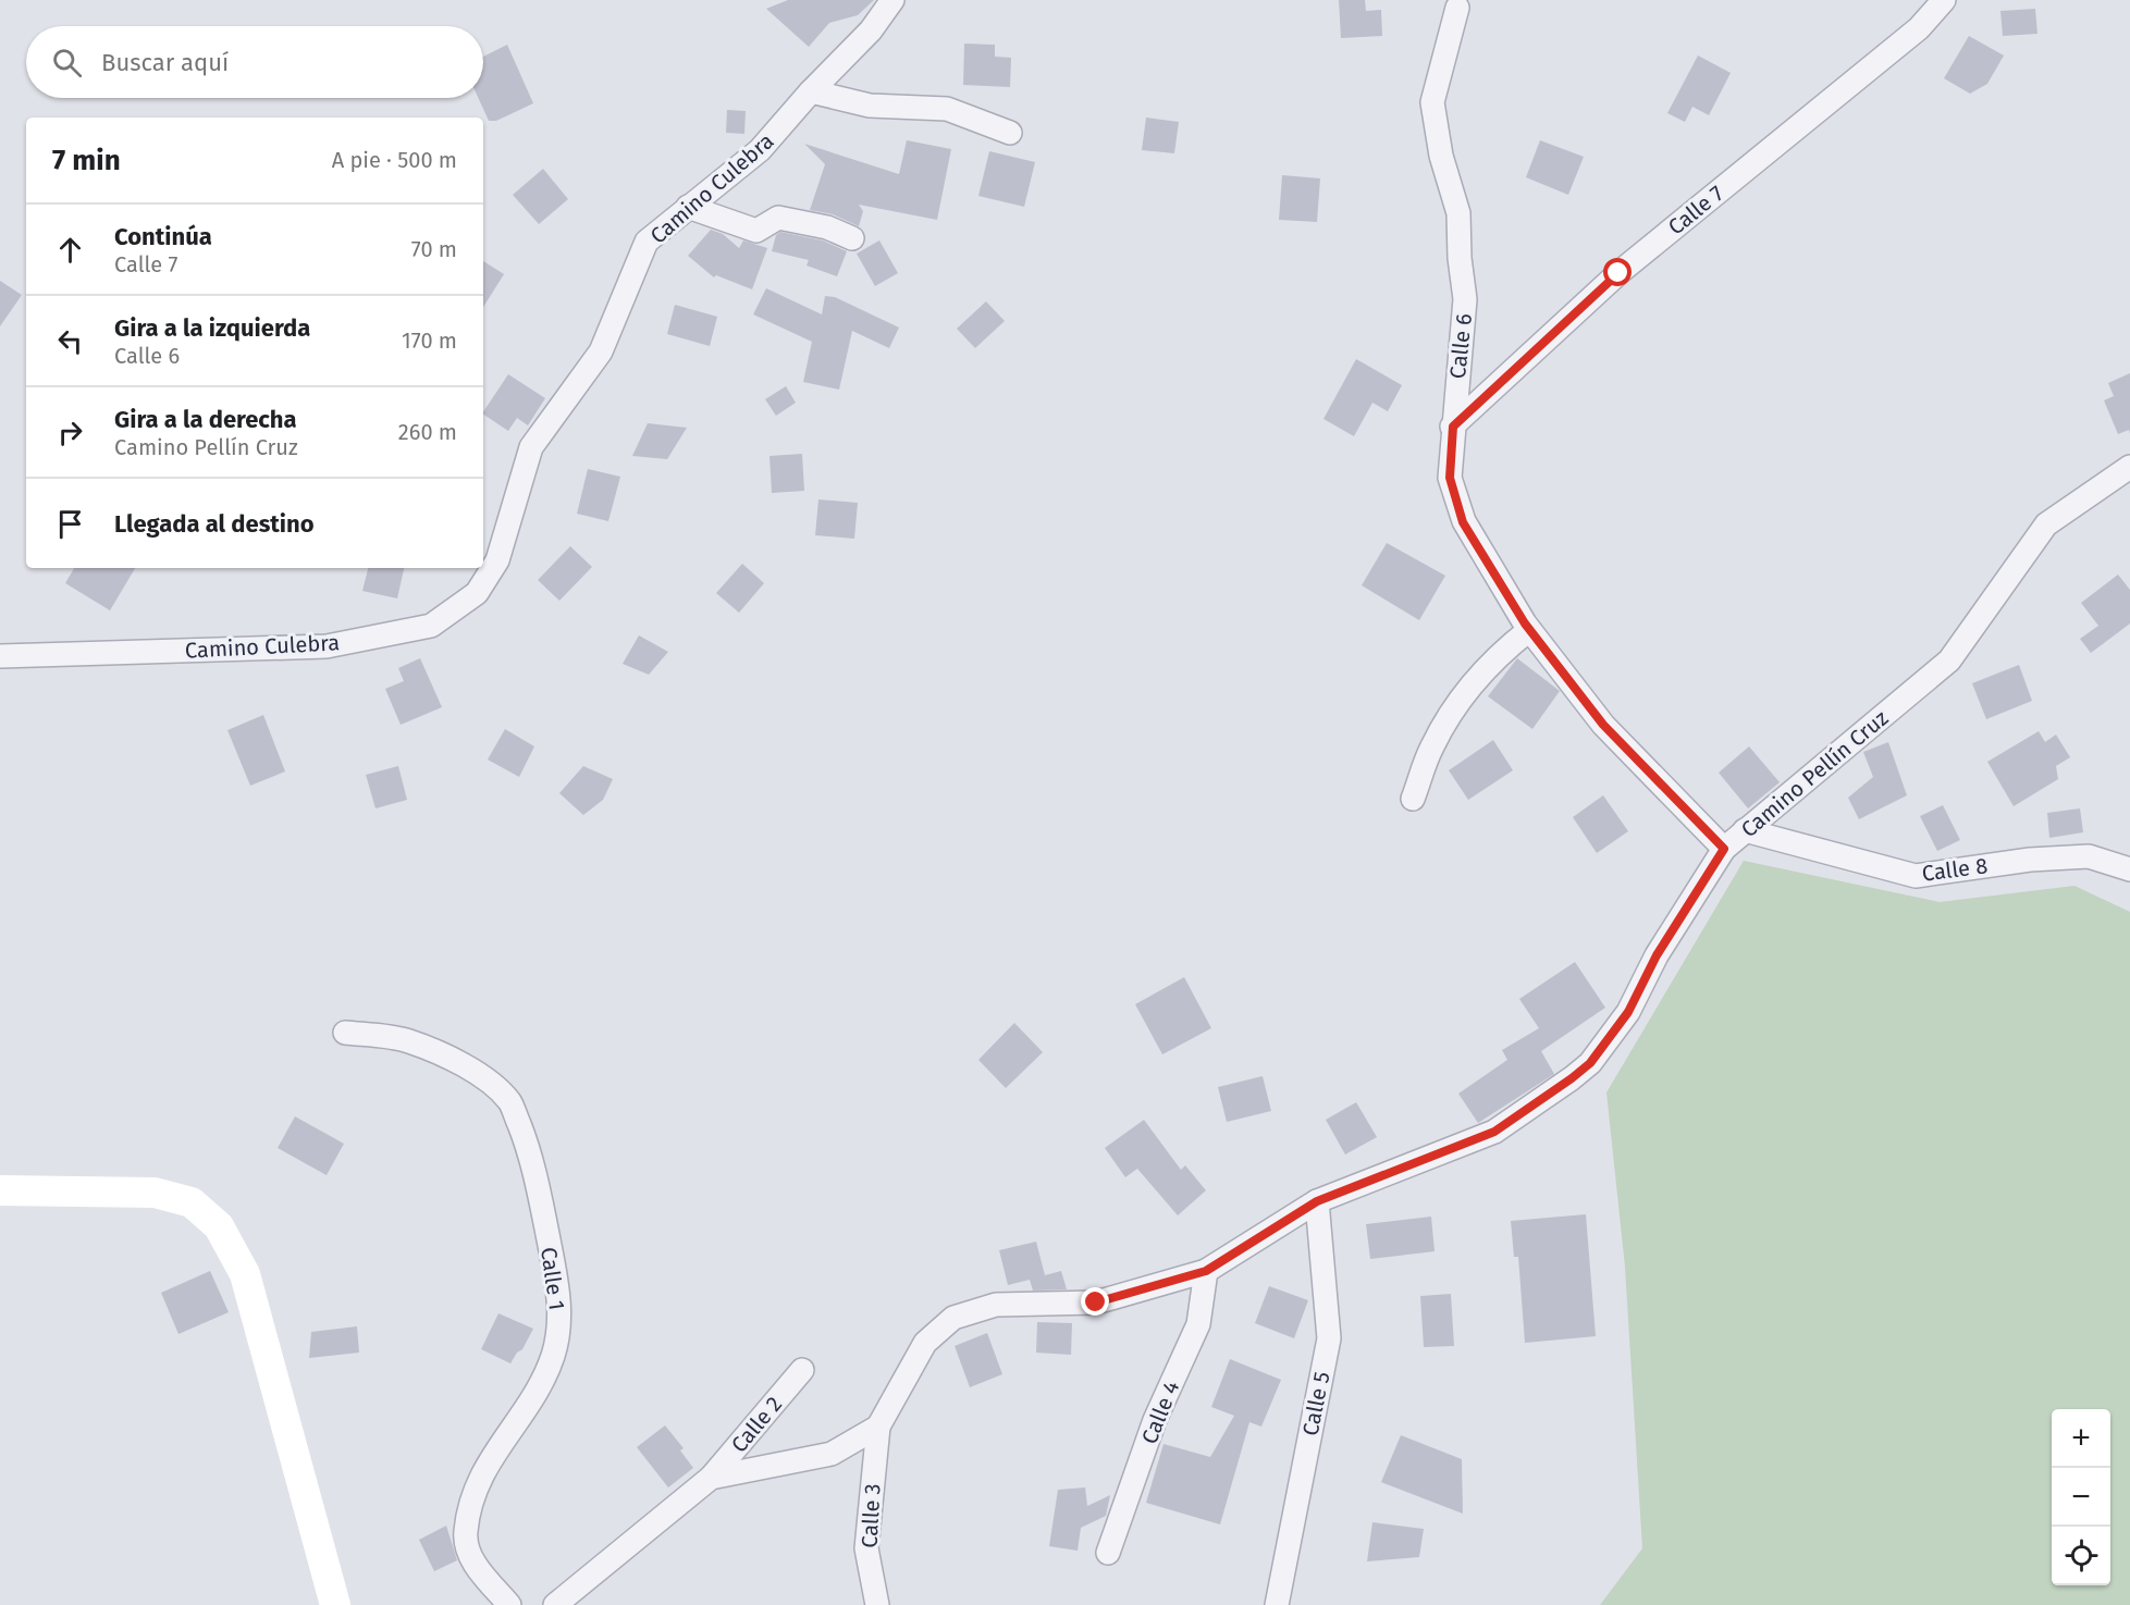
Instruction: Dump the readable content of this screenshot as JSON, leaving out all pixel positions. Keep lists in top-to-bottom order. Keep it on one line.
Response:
{"streets":{"street":["Camino Culebra","Calle 7","Calle 6","Camino Pellín Cruz","Calle 8","Calle 1","Calle 5","Calle 4","Calle 2","Calle 3"]},"crossings":[["Calle 7","Calle 6"],["Calle 6","Camino Pellín Cruz"],["Camino Pellín Cruz","Calle 8"],["Camino Pellín Cruz","Calle 5"],["Camino Pellín Cruz","Calle 4"],["Camino Pellín Cruz","Calle 3"]],"page":{"search":"Buscar aquí","heading":["7 min","A pie · 500 m"],"list":[["Continúa","Calle 7","70 m"],["Gira a la izquierda","Calle 6","170 m"],["Gira a la derecha","Camino Pellín Cruz","260 m"],"Llegada al destino"],"map_buttons":["+","−"]}}
